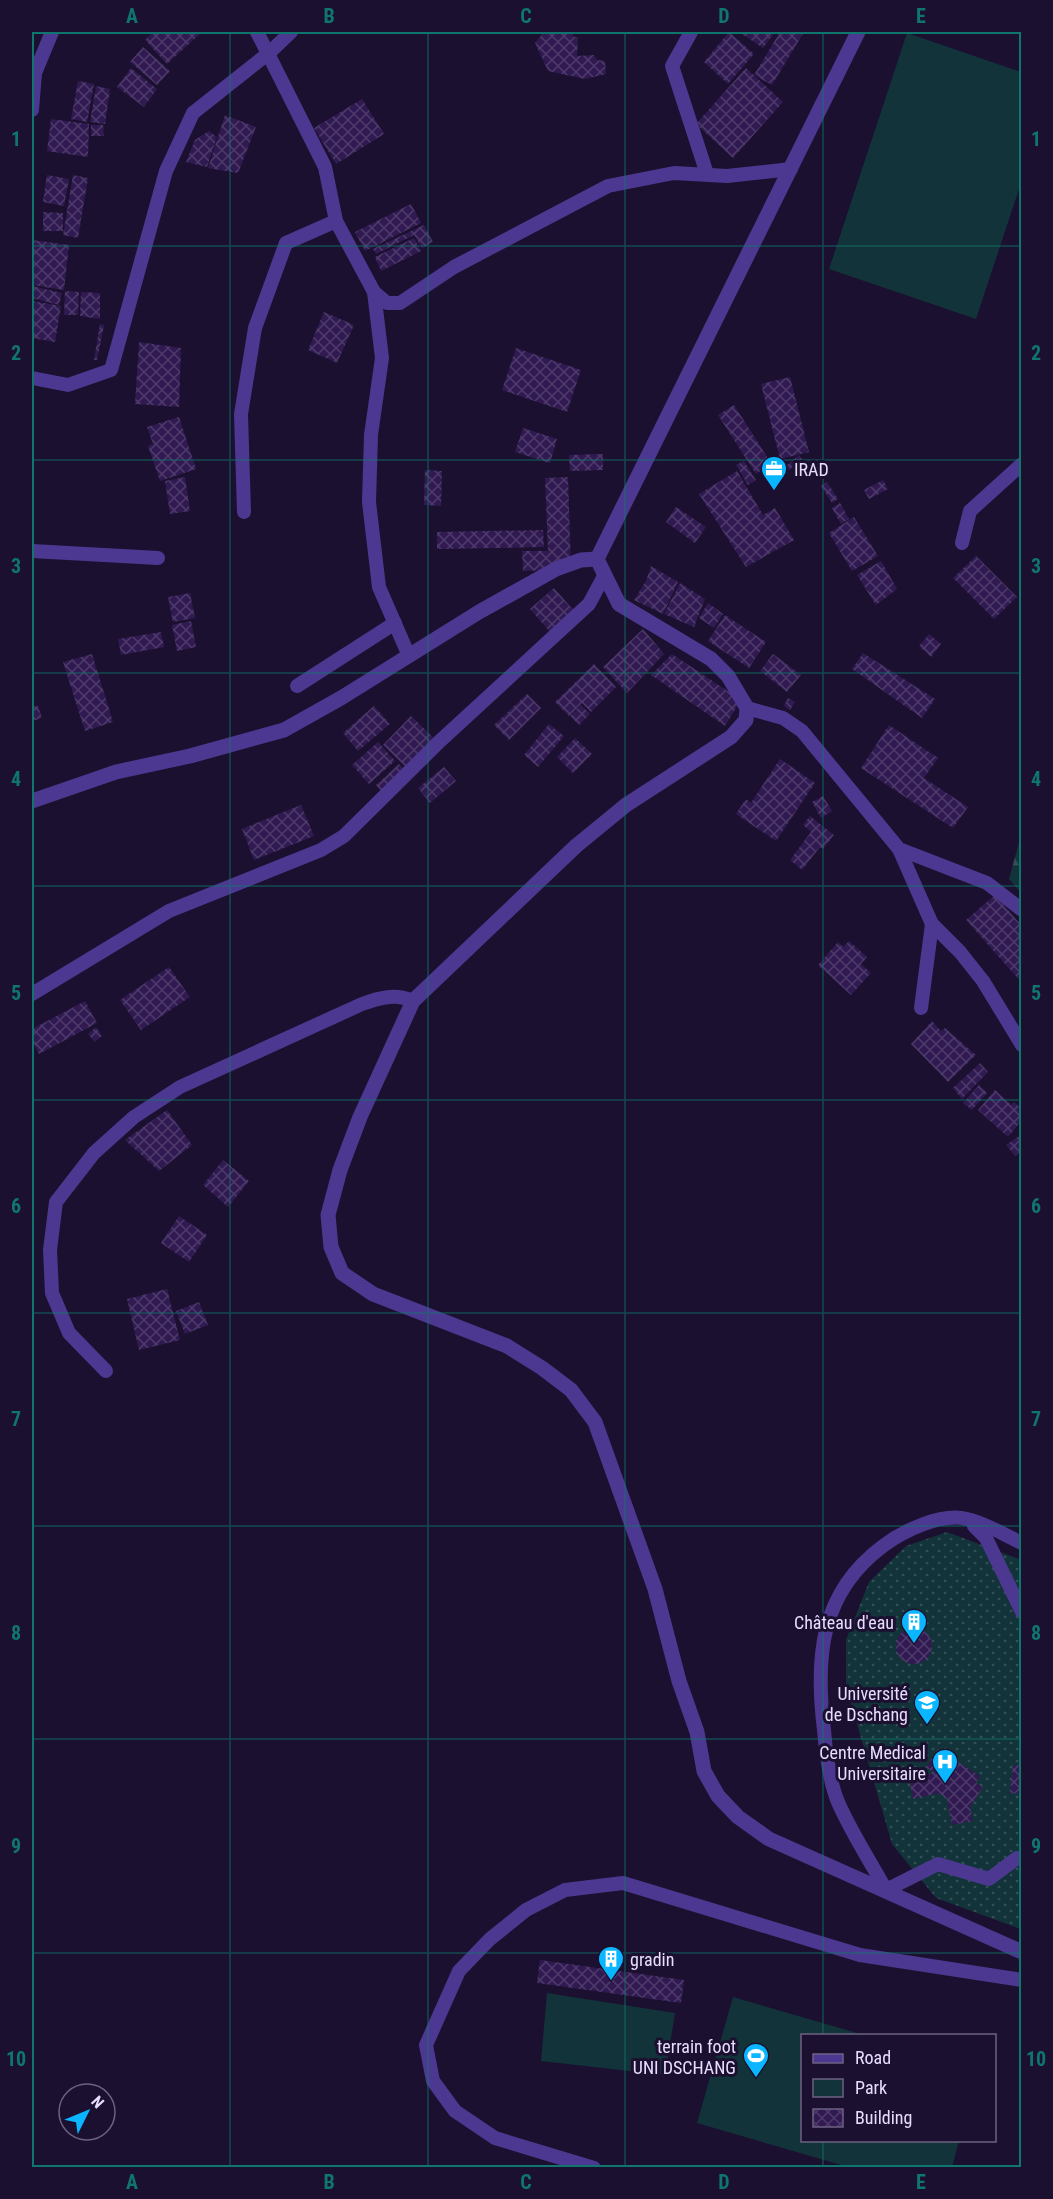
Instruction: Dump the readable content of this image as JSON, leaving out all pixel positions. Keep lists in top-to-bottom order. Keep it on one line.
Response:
{"places":{"office":["IRAD"],"building":["Château d'eau","gradin"],"school or university":["Université de Dschang"],"hospital":["Centre Medical Universitaire"],"sports":["terrain foot UNI DSCHANG"]},"legend":["Road","Park","Building"],"north":"top right","grid":{"columns":["A","B","C","D","E"],"rows":["1","2","3","4","5","6","7","8","9","10"]}}
